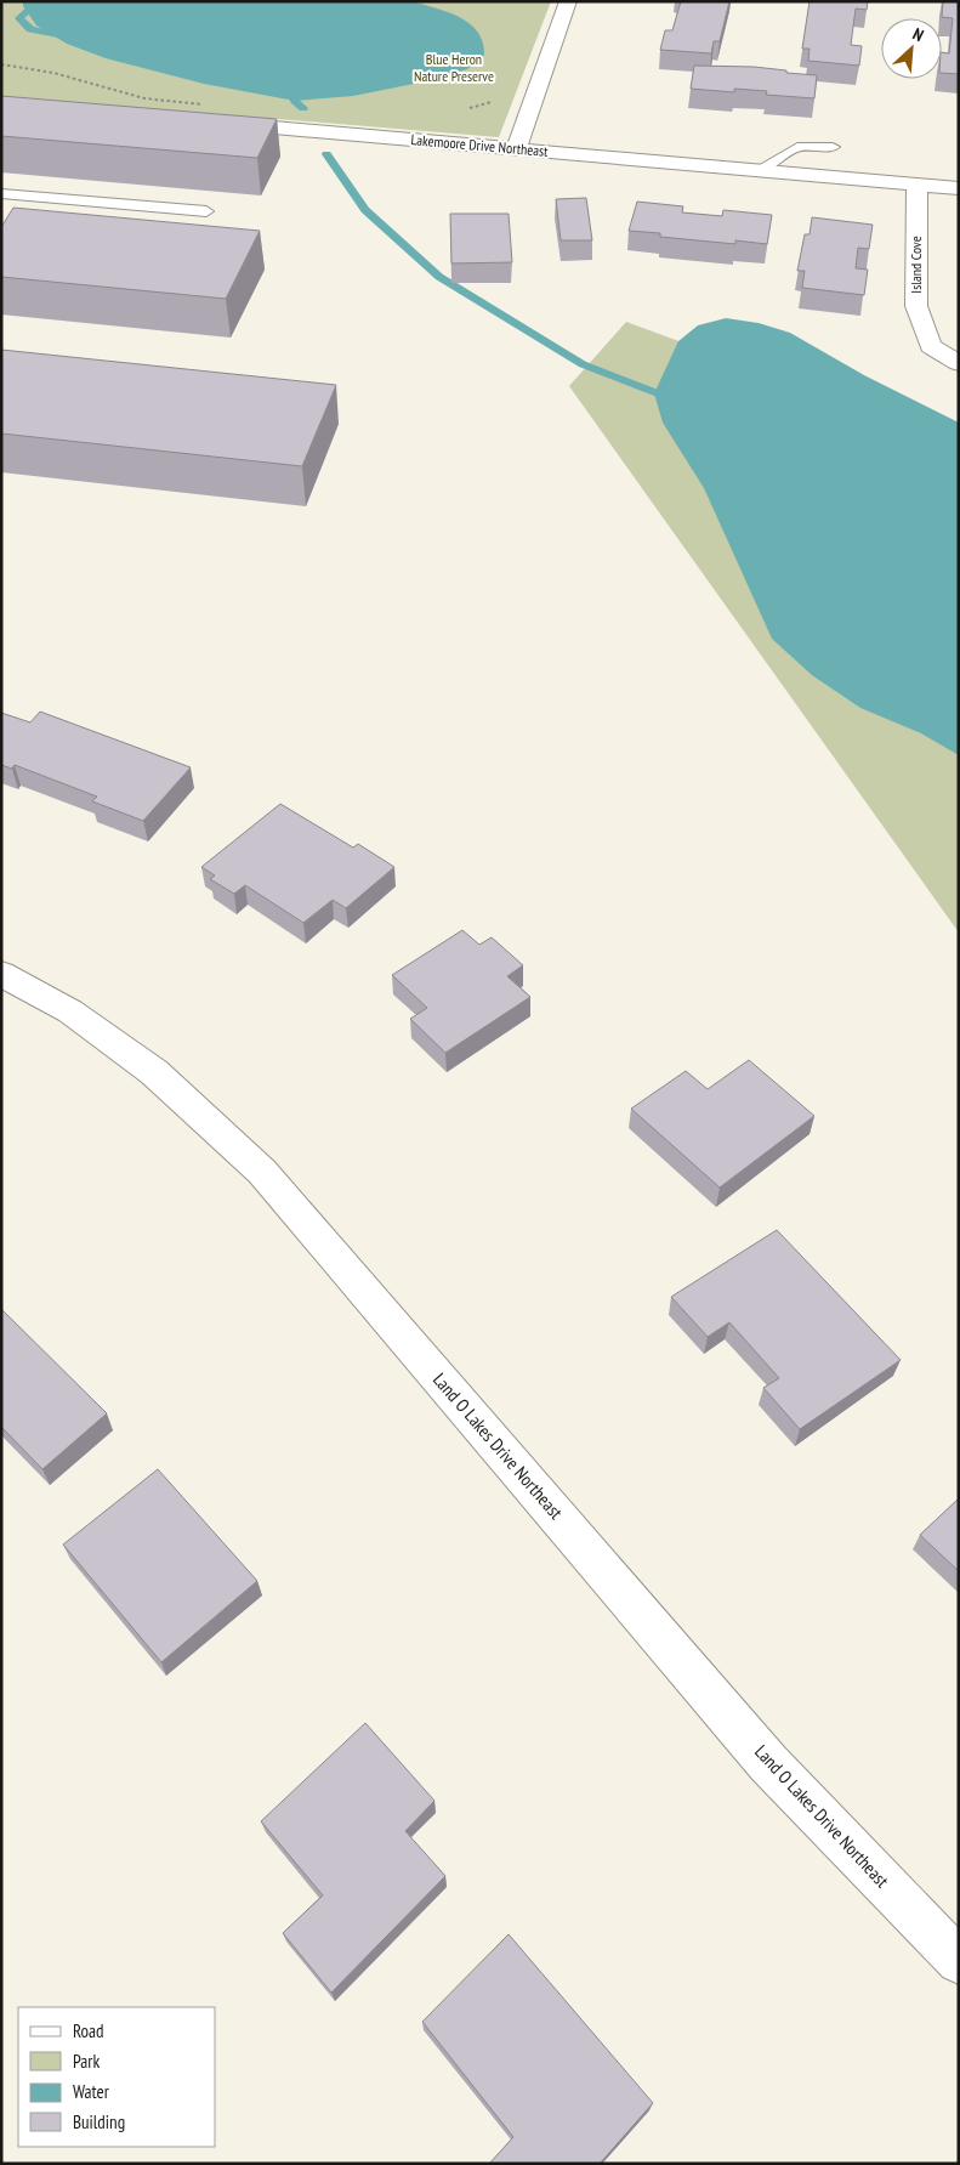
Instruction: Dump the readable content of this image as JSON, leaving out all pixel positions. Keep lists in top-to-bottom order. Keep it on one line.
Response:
{"streets":{"street":["Lakemoore Drive Northeast","Island Cove","Land O Lakes Drive Northeast"]},"crossings":[["Lakemoore Drive Northeast","Island Cove"]],"parks":["Blue Heron Nature Preserve"],"legend":["Road","Park","Water","Building"],"north":"top right"}
